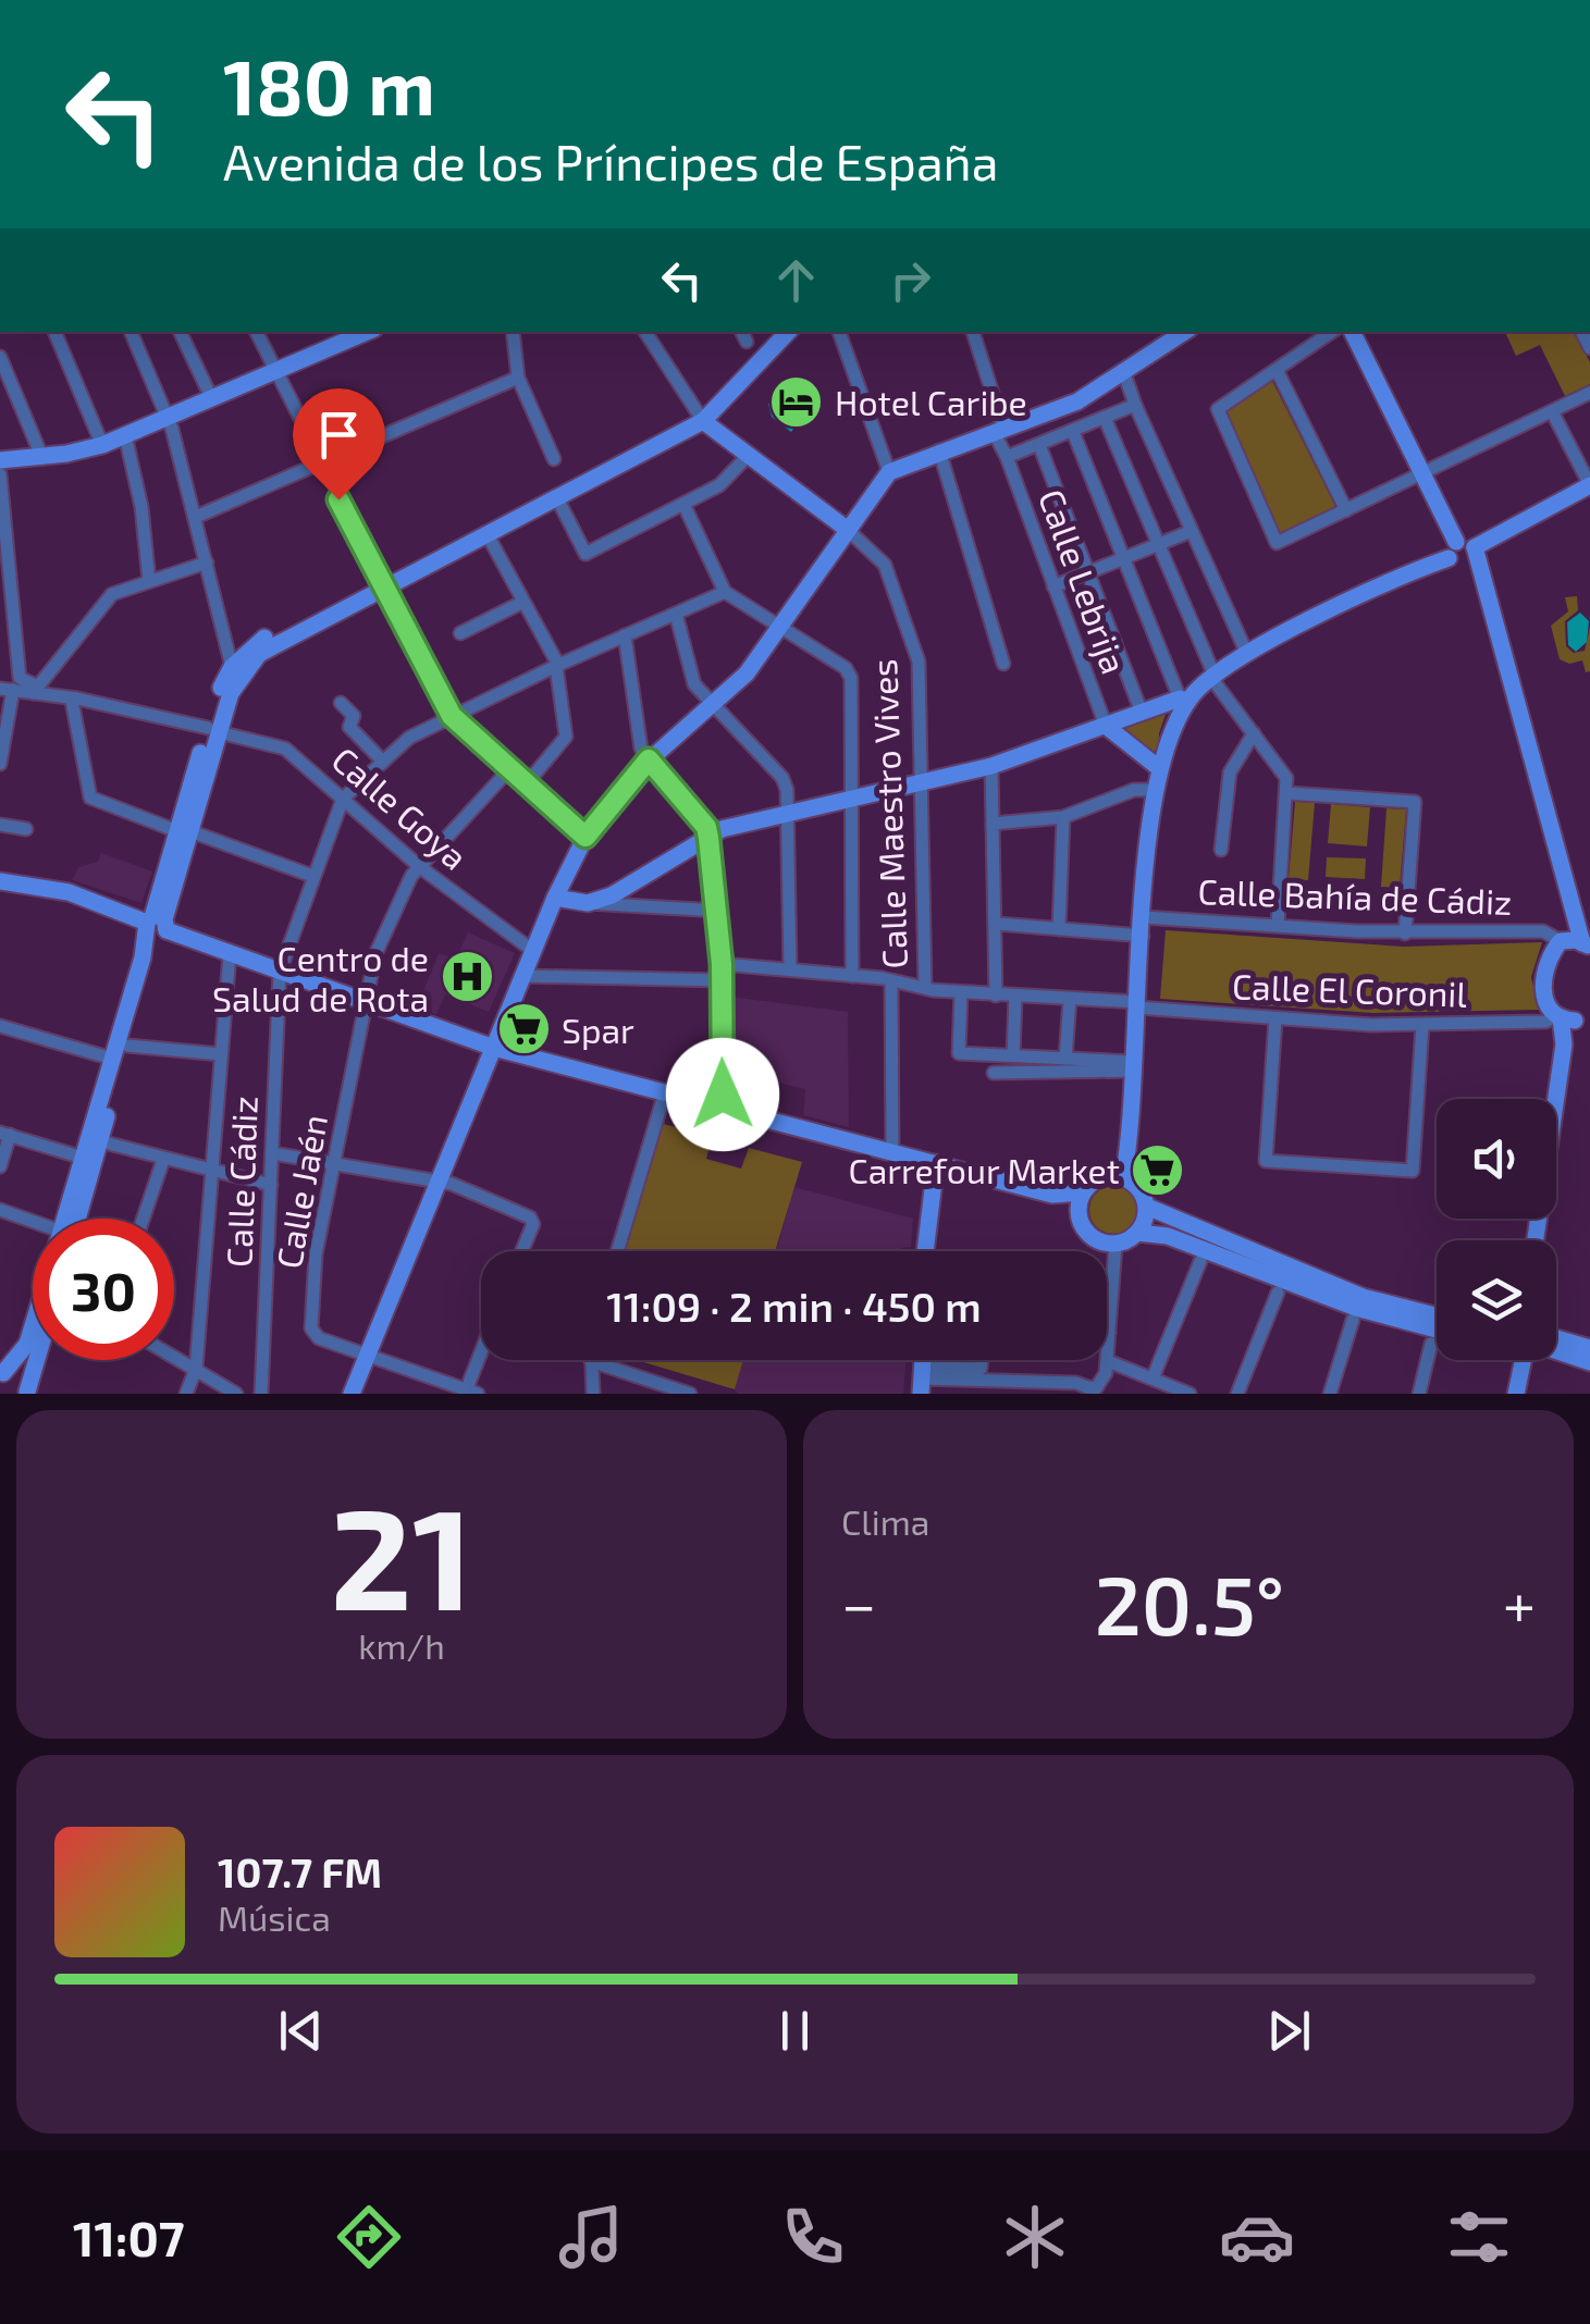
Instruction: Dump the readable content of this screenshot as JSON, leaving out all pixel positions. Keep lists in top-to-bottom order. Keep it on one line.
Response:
{"streets":{"street":["Calle Lebrija","Calle Goya","Calle Maestro Vives","Calle Bahía de Cádiz","Calle El Coronil","Calle Cádiz","Calle Jaén"]},"crossings":[["Calle Goya","Calle Cádiz"],["Calle Goya","Calle Jaén"],["Calle Maestro Vives","Calle El Coronil"]],"places":{"hotel":["Hotel Caribe"],"hospital":["Centro de Salud de Rota"],"supermarket":["Spar","Carrefour Market"]},"page":{"turn":["180 m","Avenida de los Príncipes de España"],"limit":"30","trip":"11:09 · 2 min · 450 m","tile":[["21","km/h"],"Clima"],"heat":["−","20.5°","+"],"song":["107.7 FM","Música"],"tabs":"11:07"}}
